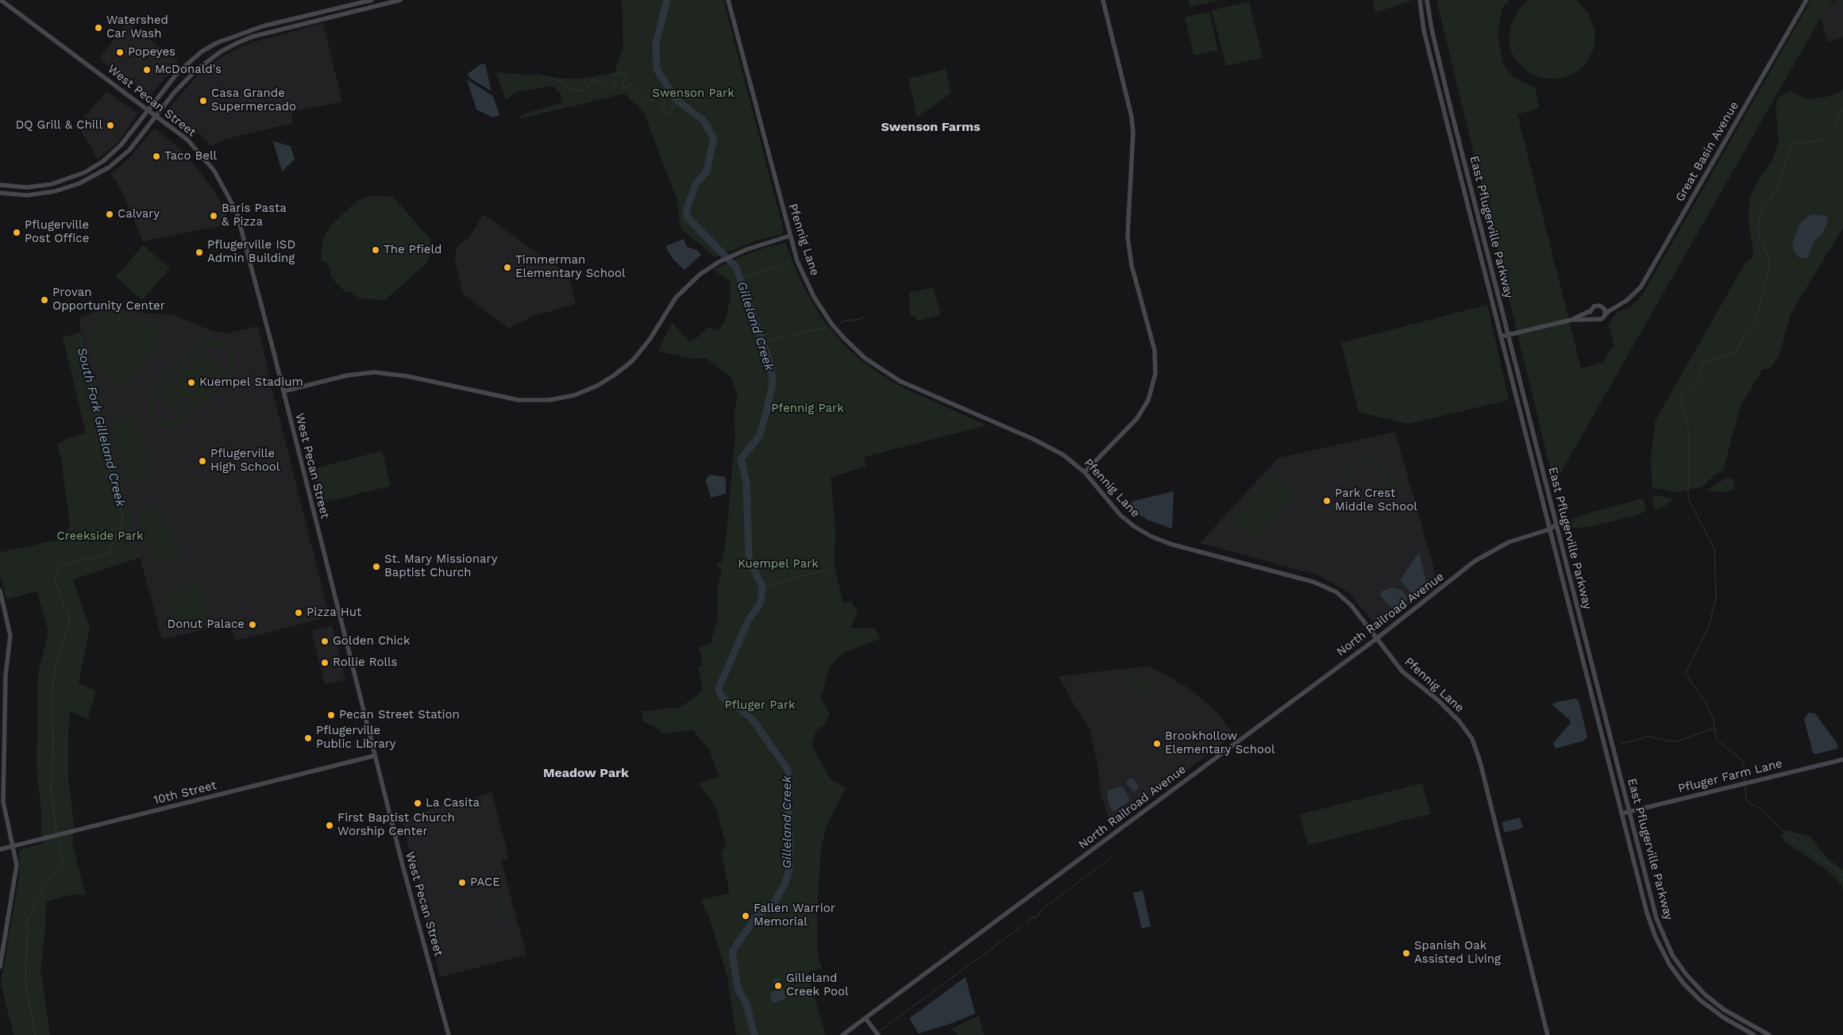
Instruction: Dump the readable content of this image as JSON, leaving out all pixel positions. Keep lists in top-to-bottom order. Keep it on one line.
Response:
{"streets":{"street":["West Pecan Street","Great Basin Avenue","East Pflugerville Parkway","Pfennig Lane","North Railroad Avenue","Pfluger Farm Lane","10th Street"]},"crossings":[["West Pecan Street","10th Street"],["East Pflugerville Parkway","North Railroad Avenue"],["East Pflugerville Parkway","Pfluger Farm Lane"],["Pfennig Lane","North Railroad Avenue"]],"districts":["Swenson Farms","Meadow Park"],"water":["Gilleland Creek","South Fork Gilleland Creek"],"parks":["Swenson Park","Pfennig Park","Creekside Park","Kuempel Park","Pfluger Park"],"places":["Watershed Car Wash","Popeyes","McDonald's","Casa Grande Supermercado","DQ Grill & Chill","Taco Bell","Calvary","Baris Pasta & Pizza","Pflugerville Post Office","The Pfield","Pflugerville ISD Admin Building","Timmerman Elementary School","Provan Opportunity Center","Kuempel Stadium","Pflugerville High School","Park Crest Middle School","St. Mary Missionary Baptist Church","Pizza Hut","Donut Palace","Golden Chick","Rollie Rolls","Pecan Street Station","Pflugerville Public Library","Brookhollow Elementary School","La Casita","First Baptist Church Worship Center","PACE","Fallen Warrior Memorial","Spanish Oak Assisted Living","Gilleland Creek Pool"]}
